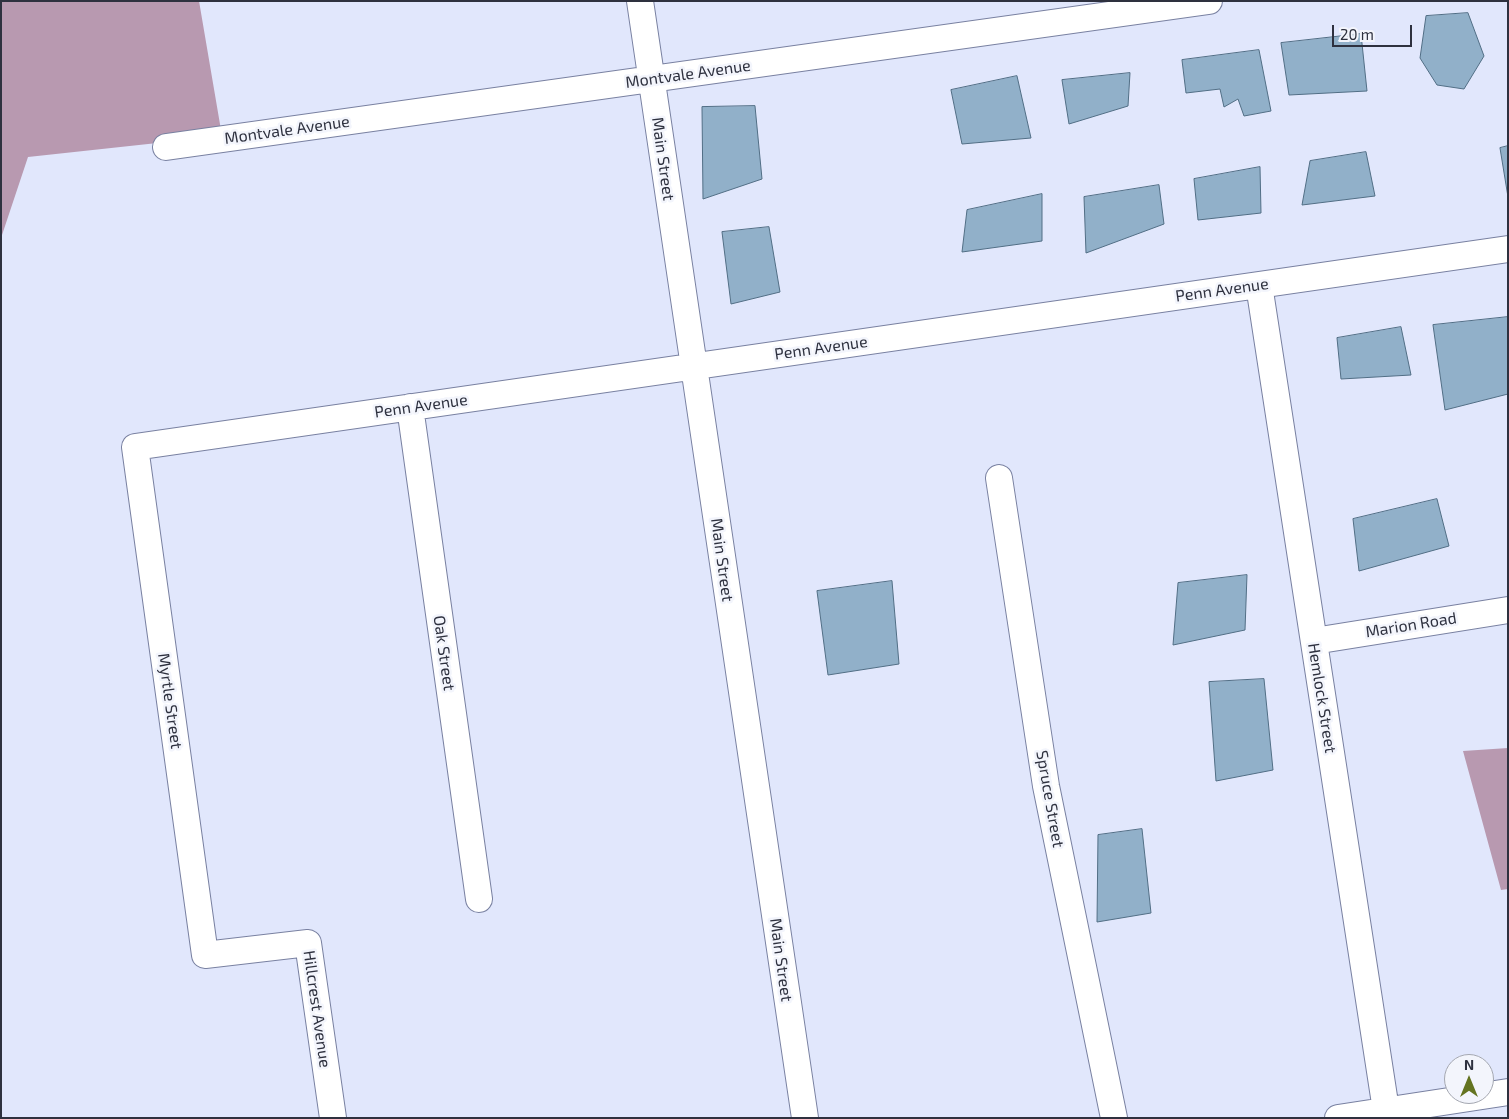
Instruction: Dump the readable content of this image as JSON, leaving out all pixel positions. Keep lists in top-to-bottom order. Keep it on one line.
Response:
{"streets":{"street":["Montvale Avenue","Main Street","Penn Avenue","Marion Road","Oak Street","Hemlock Street","Myrtle Street","Spruce Street","Hillcrest Avenue"]},"crossings":[["Montvale Avenue","Main Street"],["Main Street","Penn Avenue"],["Penn Avenue","Oak Street"],["Penn Avenue","Hemlock Street"],["Penn Avenue","Myrtle Street"],["Marion Road","Hemlock Street"],["Myrtle Street","Hillcrest Avenue"]],"scale_bar":"20 m","north":"top"}
